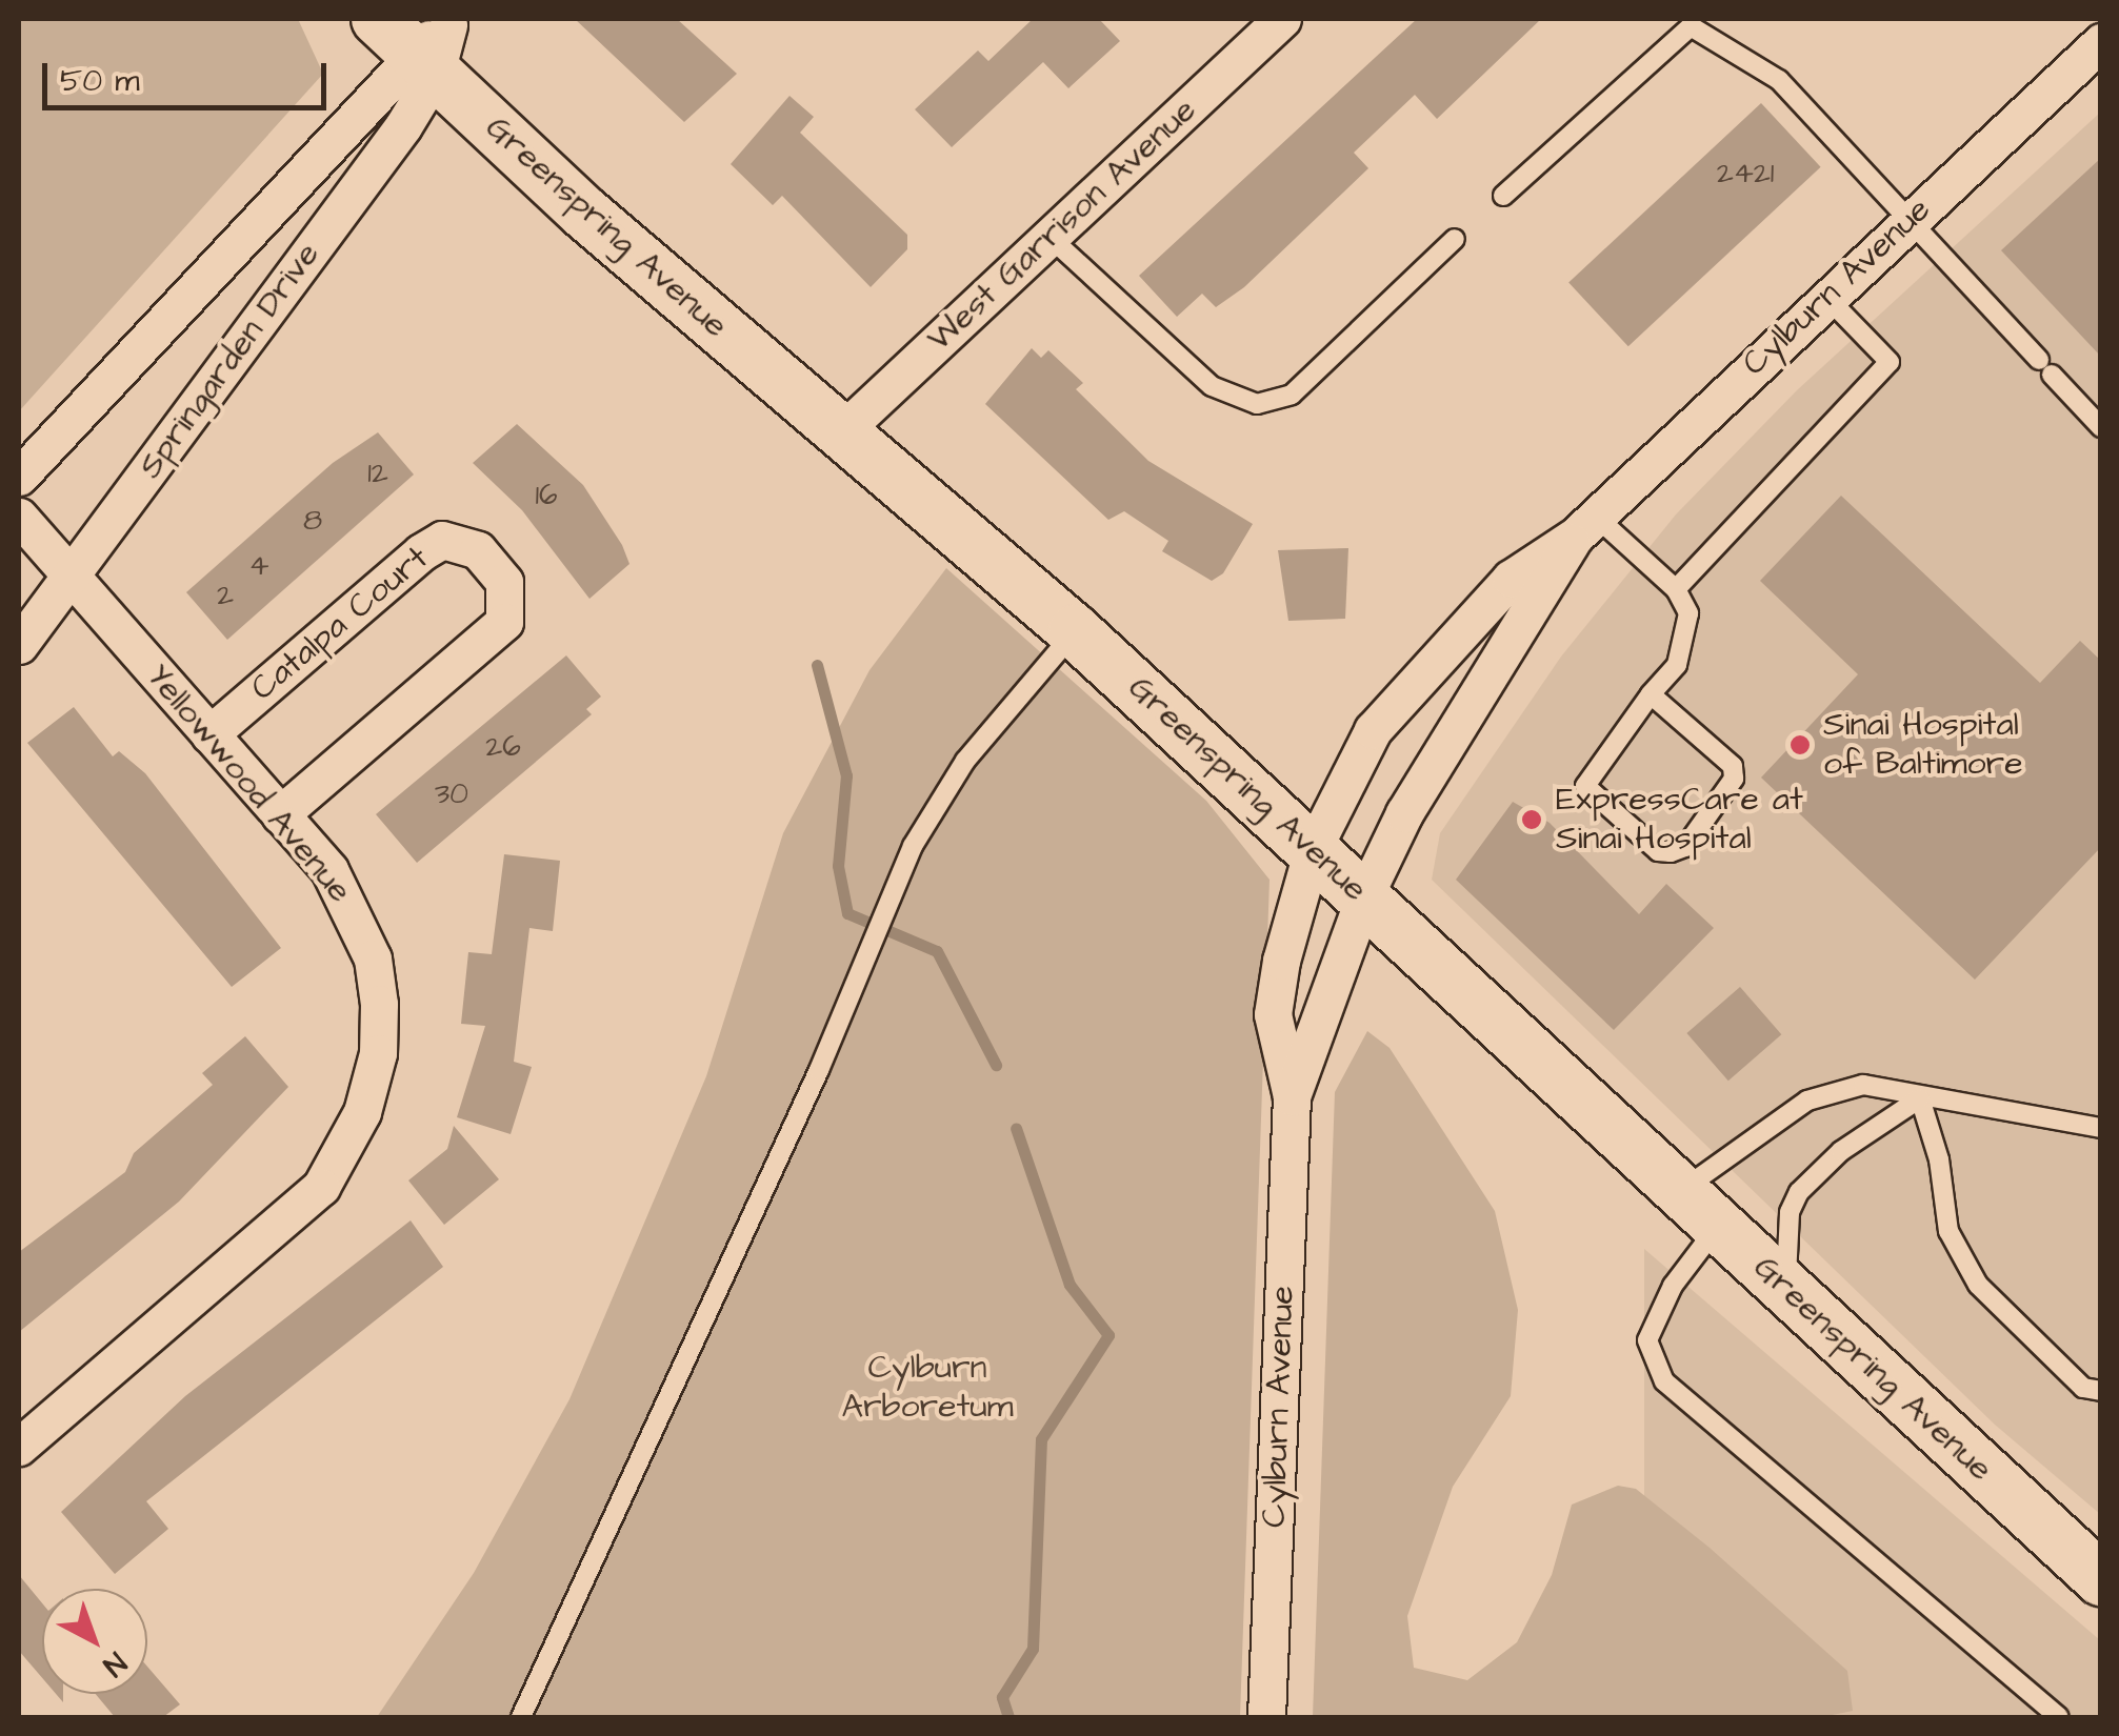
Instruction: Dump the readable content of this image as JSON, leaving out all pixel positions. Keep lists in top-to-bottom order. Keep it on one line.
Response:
{"streets":{"main road":["Greenspring Avenue"],"street":["West Garrison Avenue","Cylburn Avenue","Springarden Drive","Catalpa Court","Yellowwood Avenue"]},"crossings":[["West Garrison Avenue","Greenspring Avenue"],["Greenspring Avenue","Cylburn Avenue"],["Greenspring Avenue","Springarden Drive"],["Springarden Drive","Yellowwood Avenue"],["Catalpa Court","Yellowwood Avenue"]],"parks":["Cylburn Arboretum"],"places":["Sinai Hospital of Baltimore","ExpressCare at Sinai Hospital"],"house_numbers":["2421","12","16","8","4","2","26","30"],"scale_bar":"50 m","north":"bottom right"}
